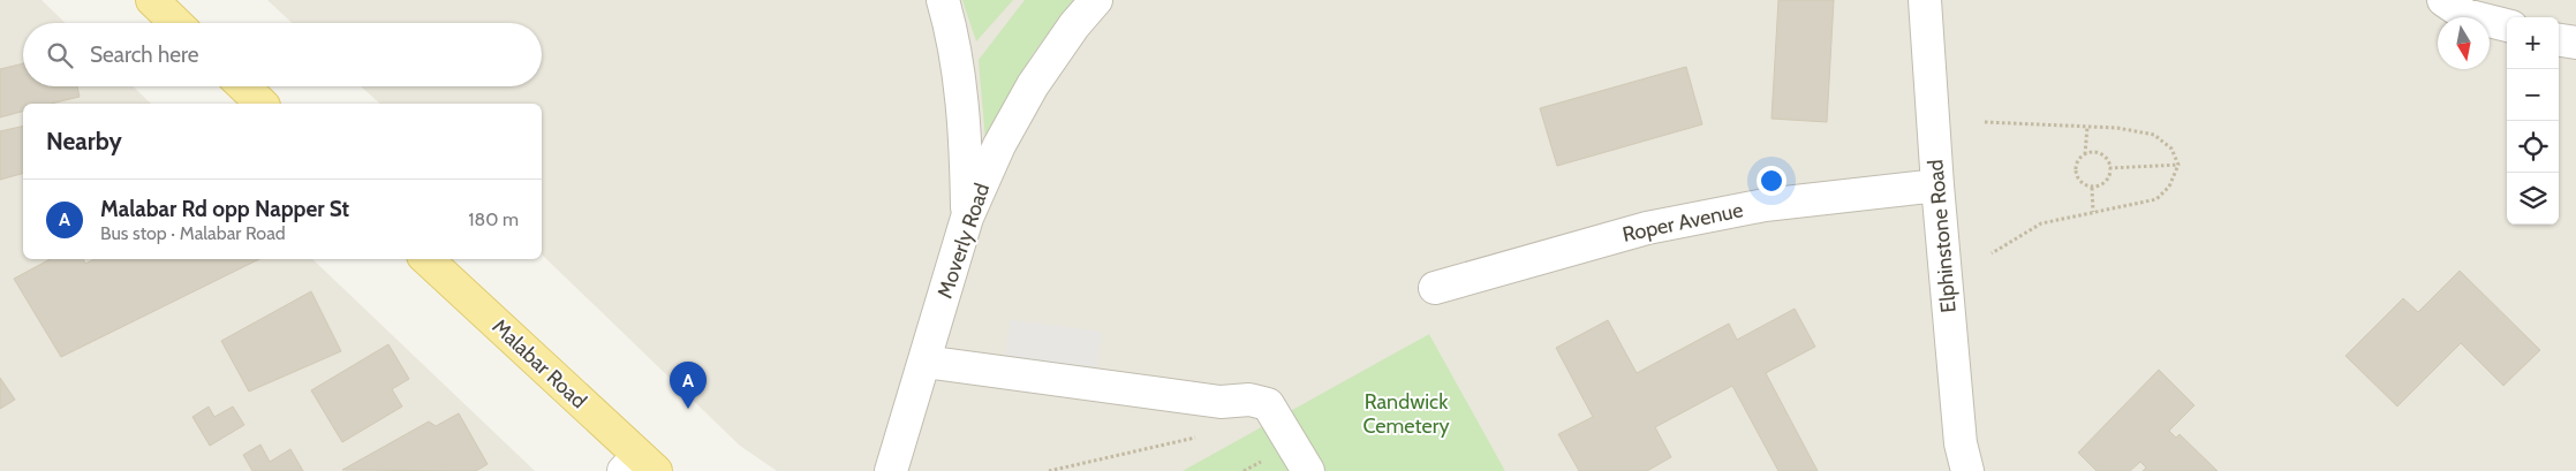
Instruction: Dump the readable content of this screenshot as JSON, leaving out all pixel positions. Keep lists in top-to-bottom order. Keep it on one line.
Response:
{"streets":{"main road":["Malabar Road"],"street":["Roper Avenue","Elphinstone Road","Moverly Road"]},"crossings":[["Roper Avenue","Elphinstone Road"]],"parks":["Randwick Cemetery"],"north":"bottom","page":{"map_buttons":["+","−"],"search":"Search here","heading":"Nearby","list":[{"mark":"A","name":"Malabar Rd opp Napper St","note":"Bus stop · Malabar Road","value":"180 m"}],"pins":"A"}}
